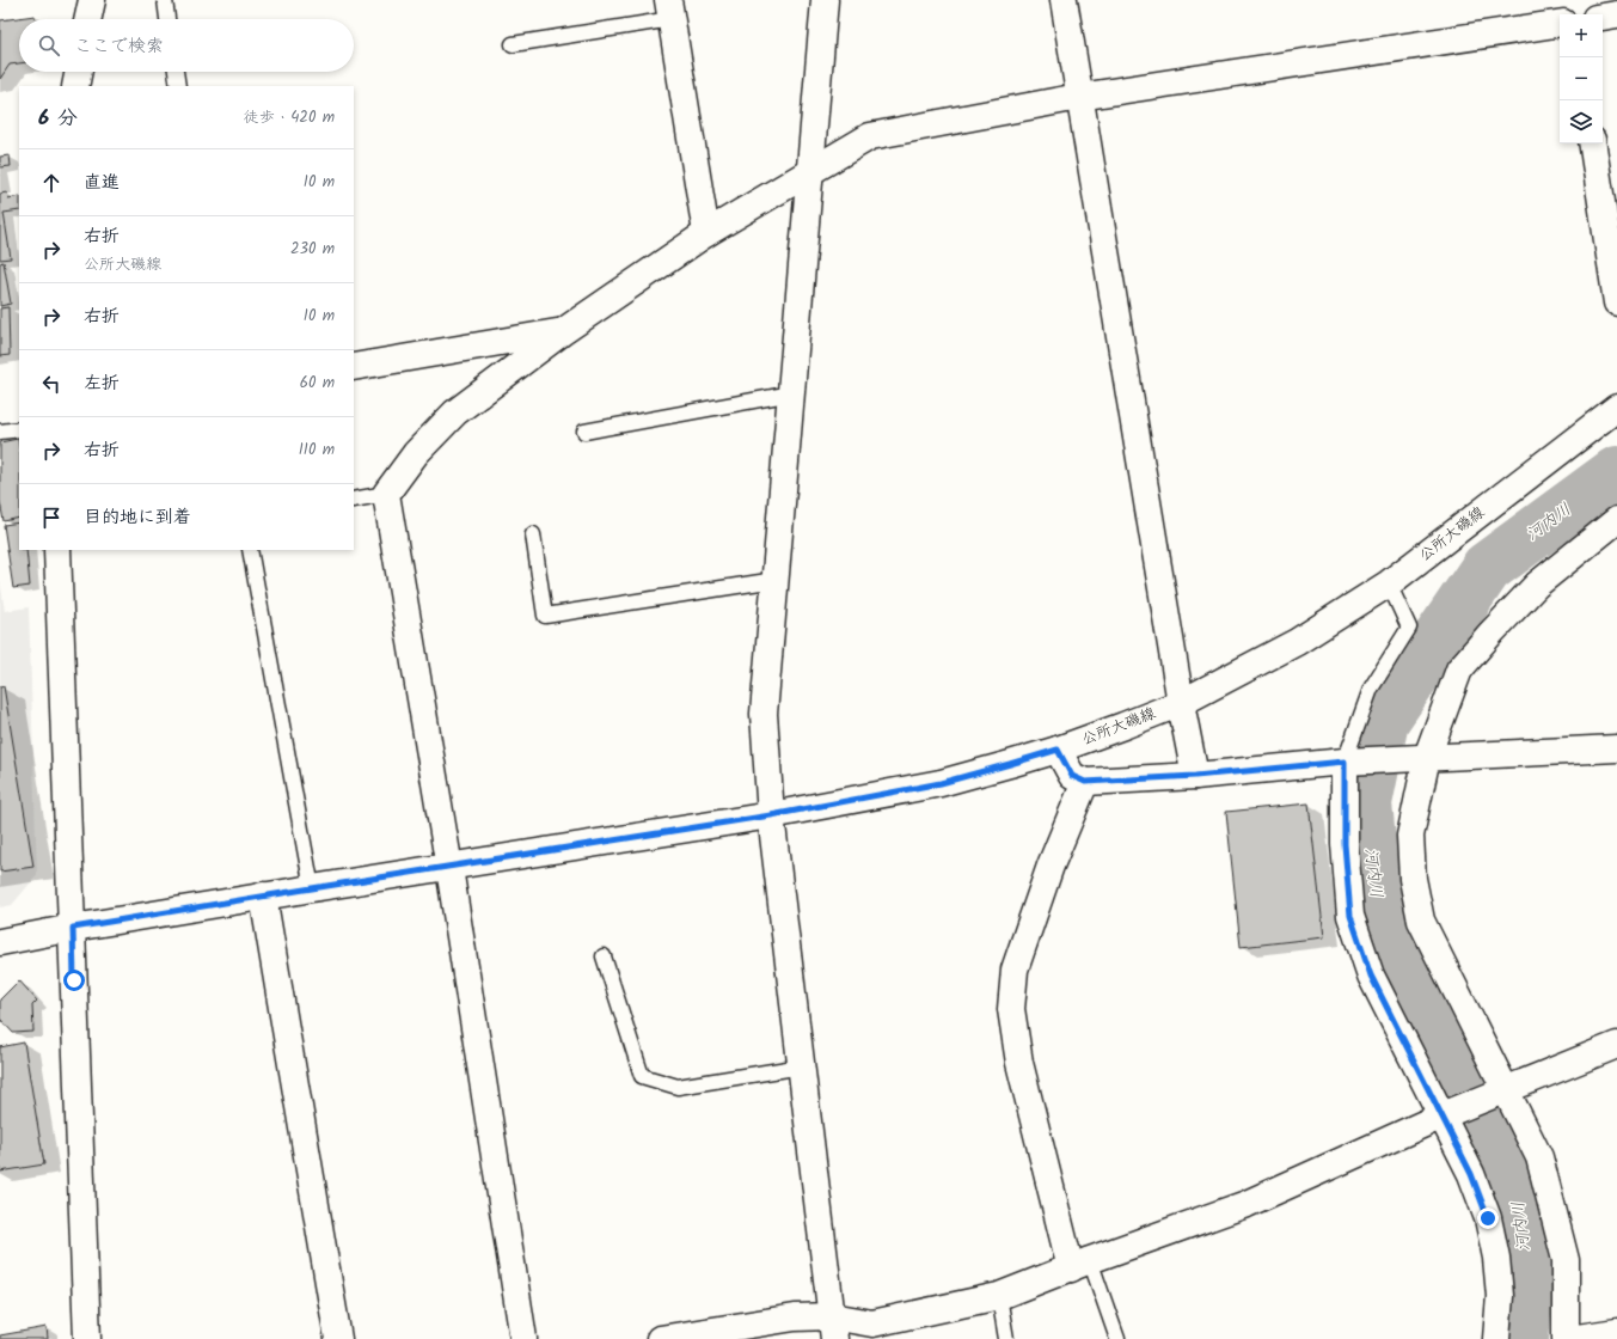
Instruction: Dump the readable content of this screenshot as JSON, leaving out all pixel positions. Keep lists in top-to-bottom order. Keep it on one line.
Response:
{"streets":{"street":["公所大磯線"]},"water":["河内川"],"page":{"map_buttons":["+","−"],"search":"ここで検索","heading":["6 分","徒歩 · 420 m"],"list":[["直進","10 m"],["右折","公所大磯線","230 m"],["右折","10 m"],["左折","60 m"],["右折","110 m"],"目的地に到着"]}}
